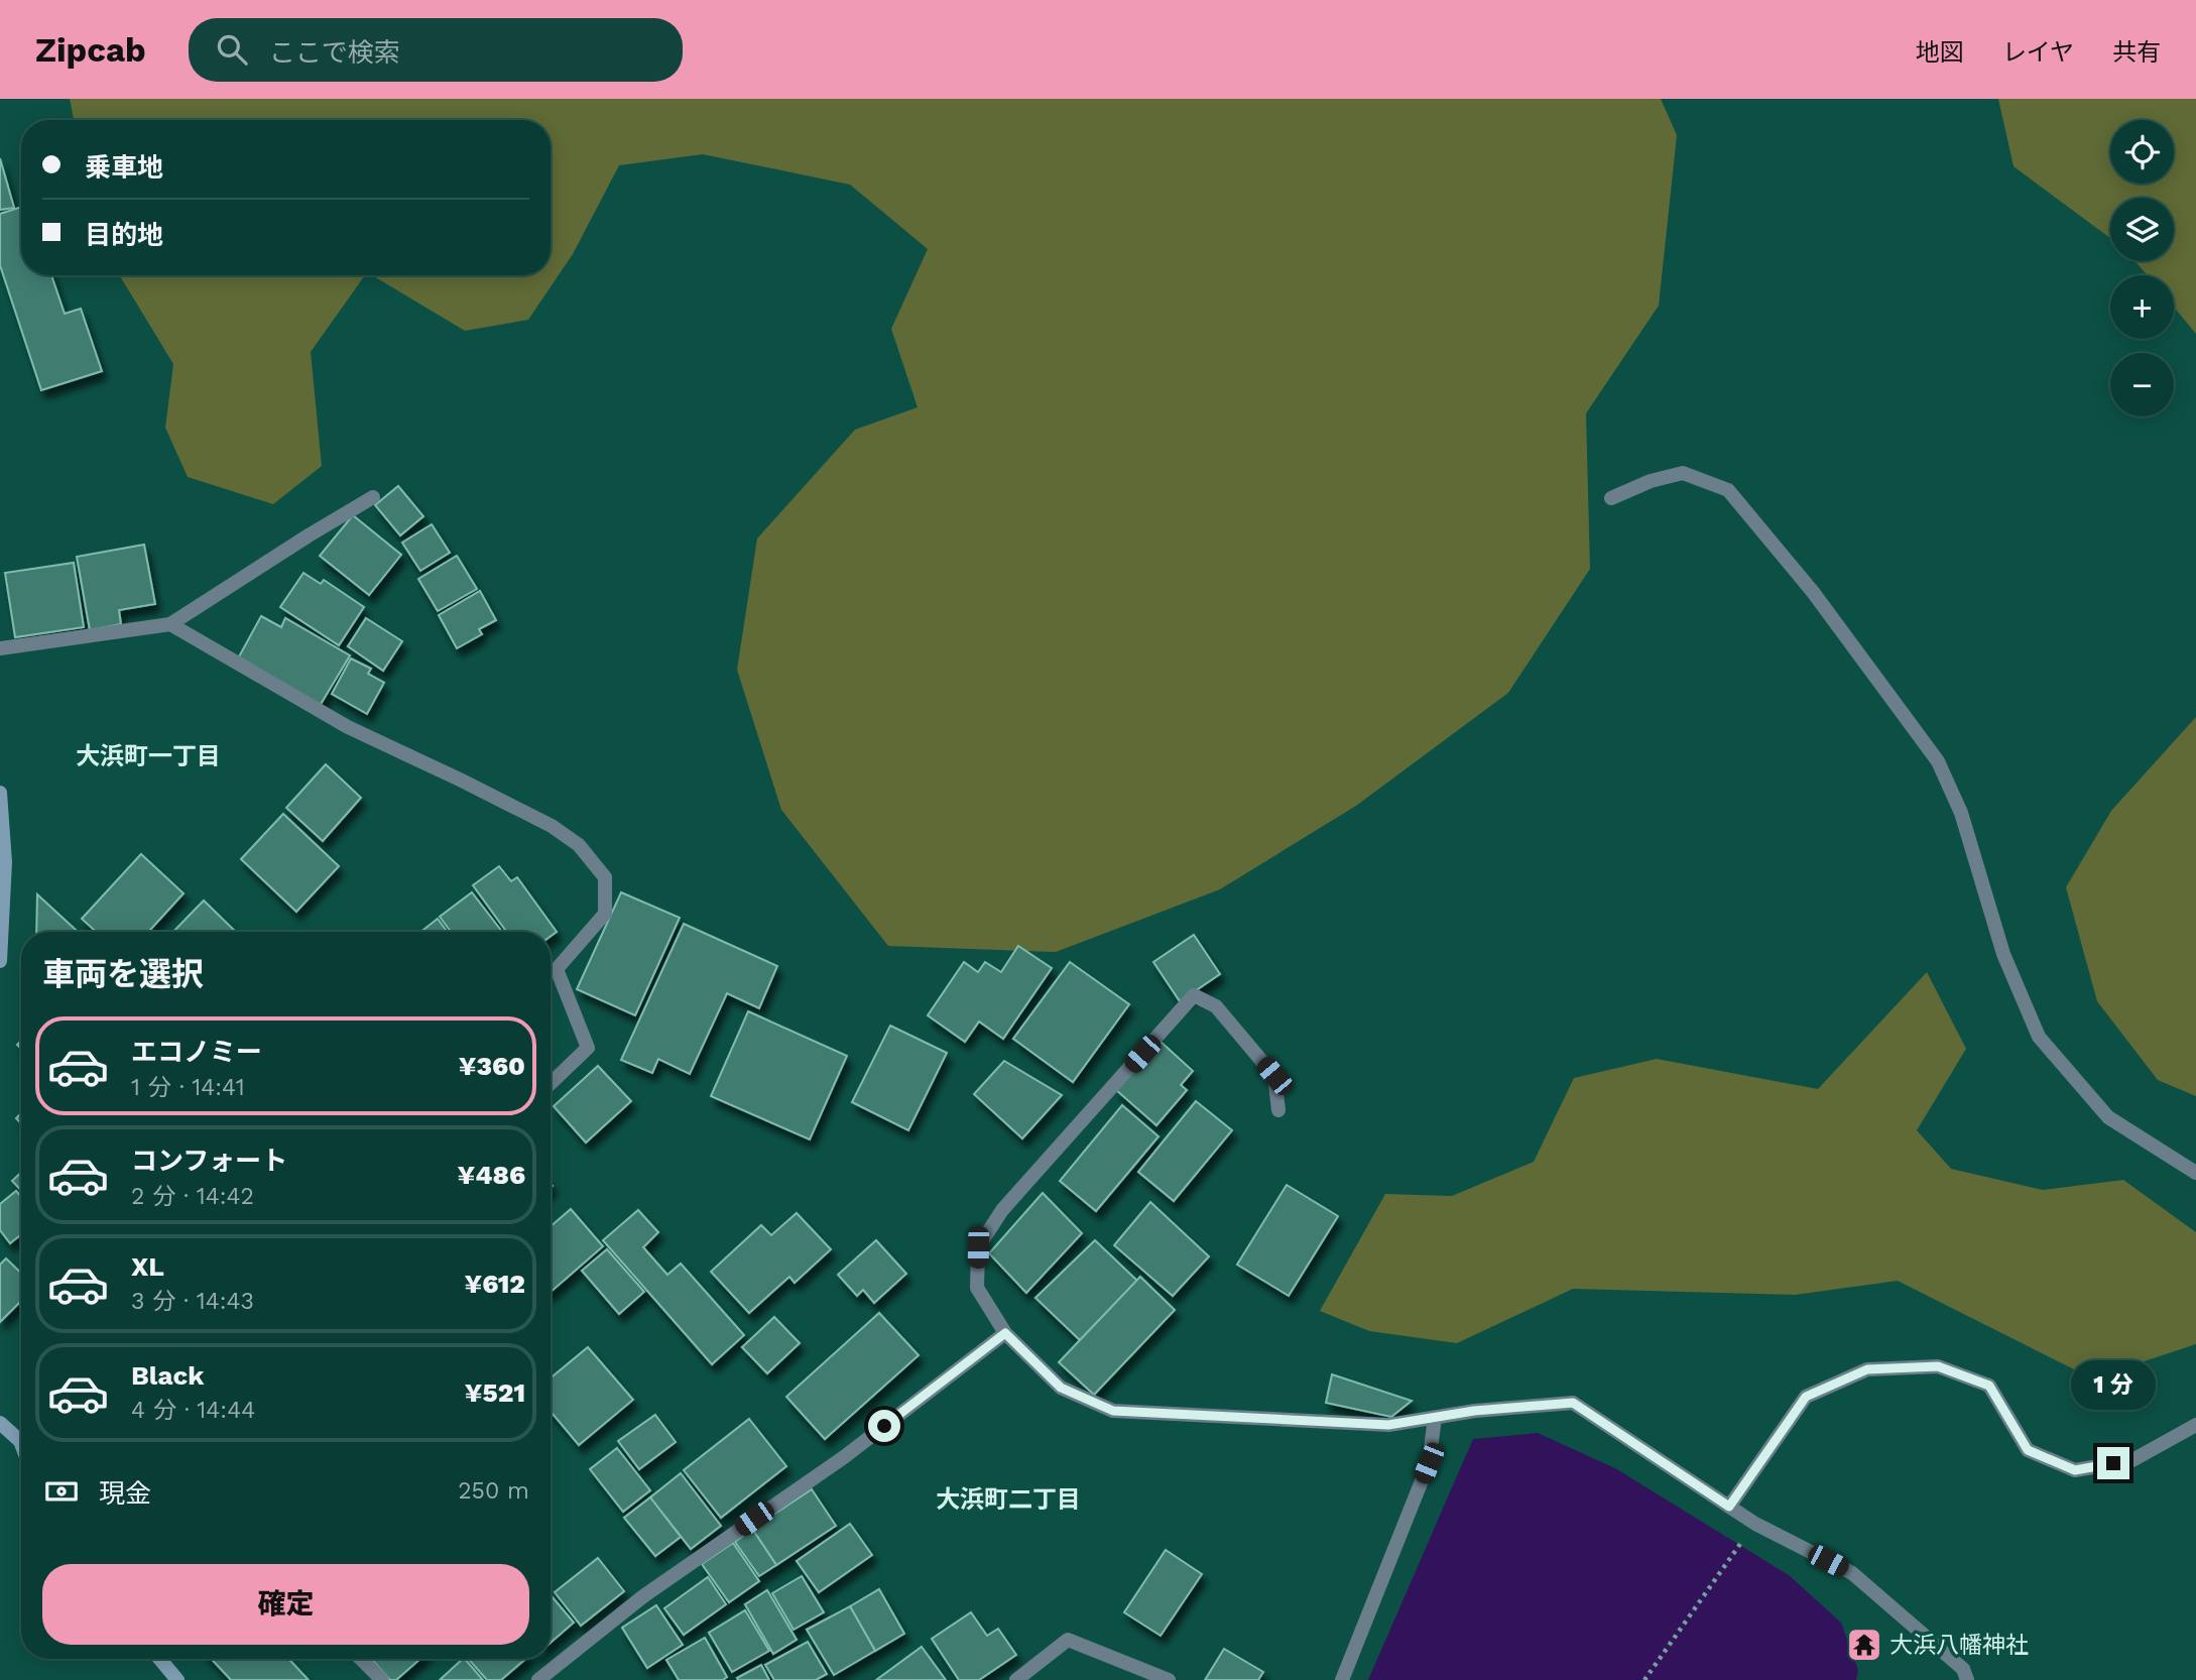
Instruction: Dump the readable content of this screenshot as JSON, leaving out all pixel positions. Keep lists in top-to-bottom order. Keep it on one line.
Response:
{"districts":["大浜町一丁目","大浜町二丁目"],"places":{"temple":["大浜八幡神社"]},"page":{"header":"Zipcab","search":"ここで検索","nav":["地図","レイヤ","共有"],"map_buttons":["+","−"],"banner":["乗車地","目的地"],"heading":"車両を選択","list":[{"name":"エコノミー","note":"1 分 · 14:41","value":"¥360"},{"name":"コンフォート","note":"2 分 · 14:42","value":"¥486"},{"name":"XL","note":"3 分 · 14:43","value":"¥612"},{"name":"Black","note":"4 分 · 14:44","value":"¥521"}],"bubble":"1 分","pay":["現金","250 m"],"buttons":"確定"}}
